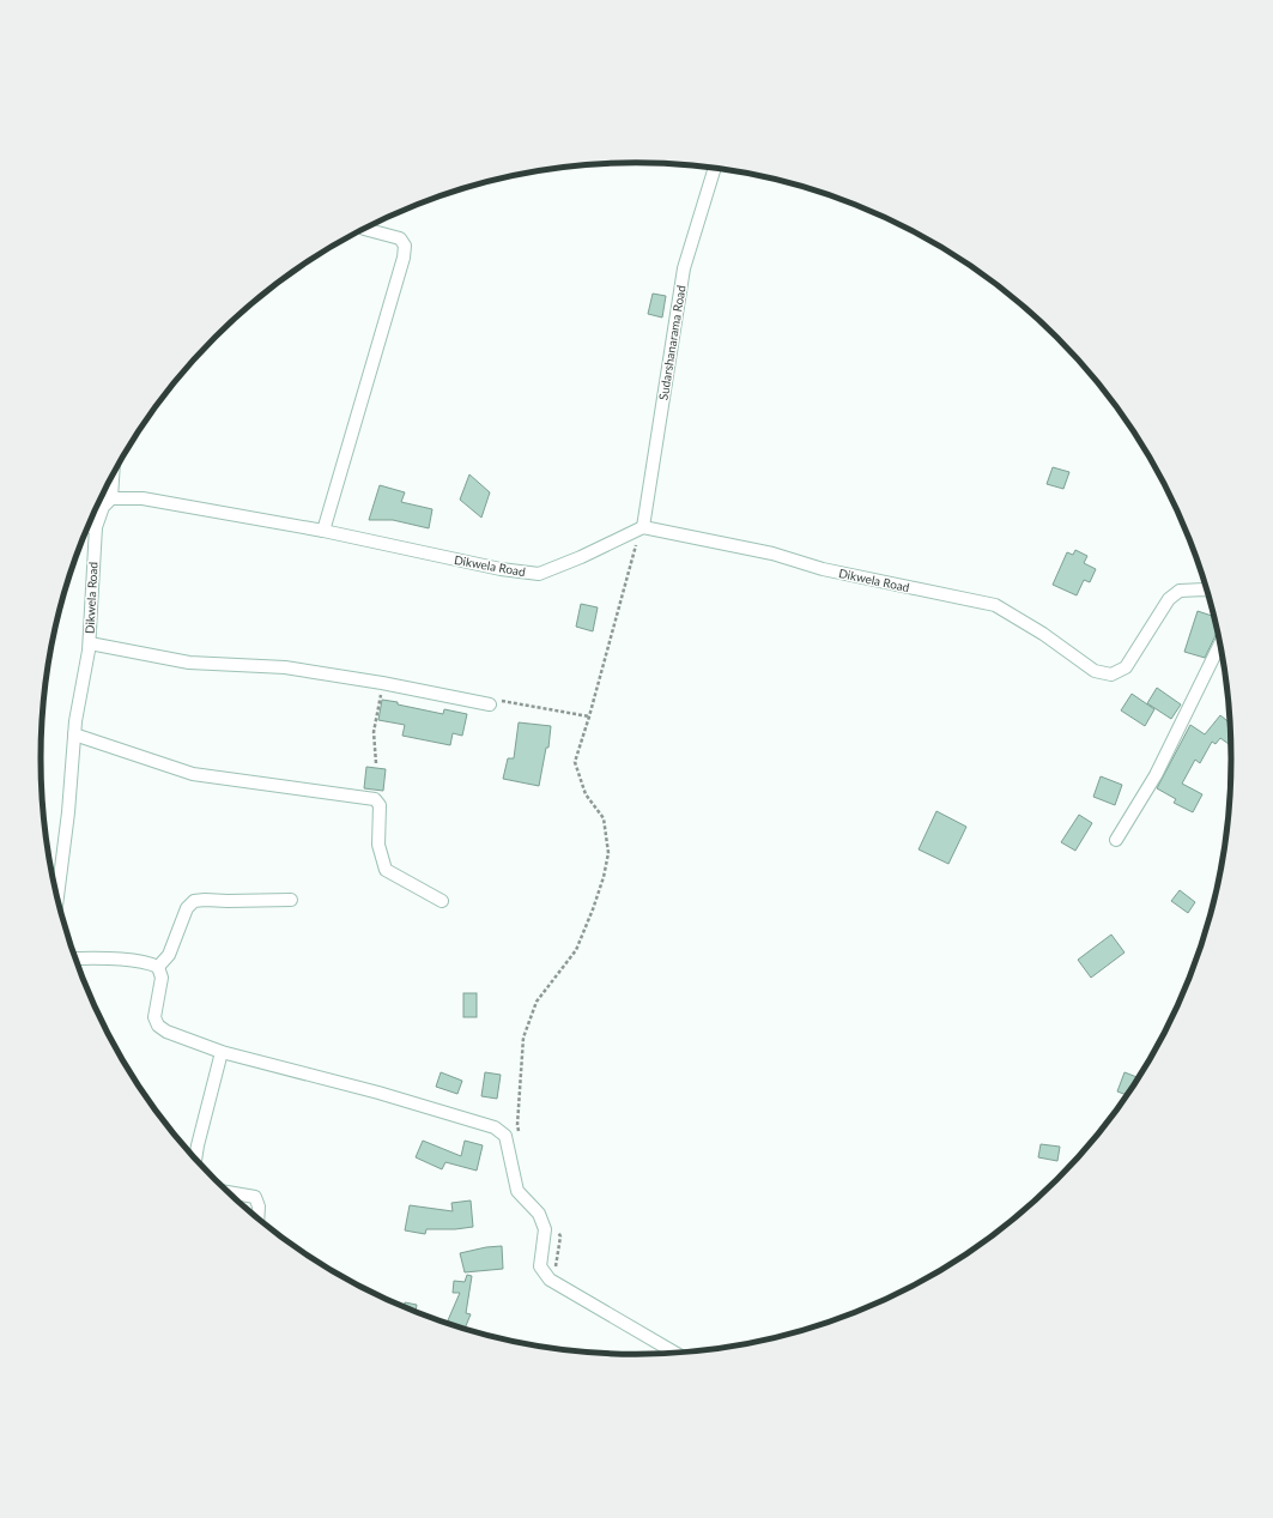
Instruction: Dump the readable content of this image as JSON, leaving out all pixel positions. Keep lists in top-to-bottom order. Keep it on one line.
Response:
{"streets":{"street":["Sudarshanarama Road","Dikwela Road"]},"crossings":[["Sudarshanarama Road","Dikwela Road"]]}
